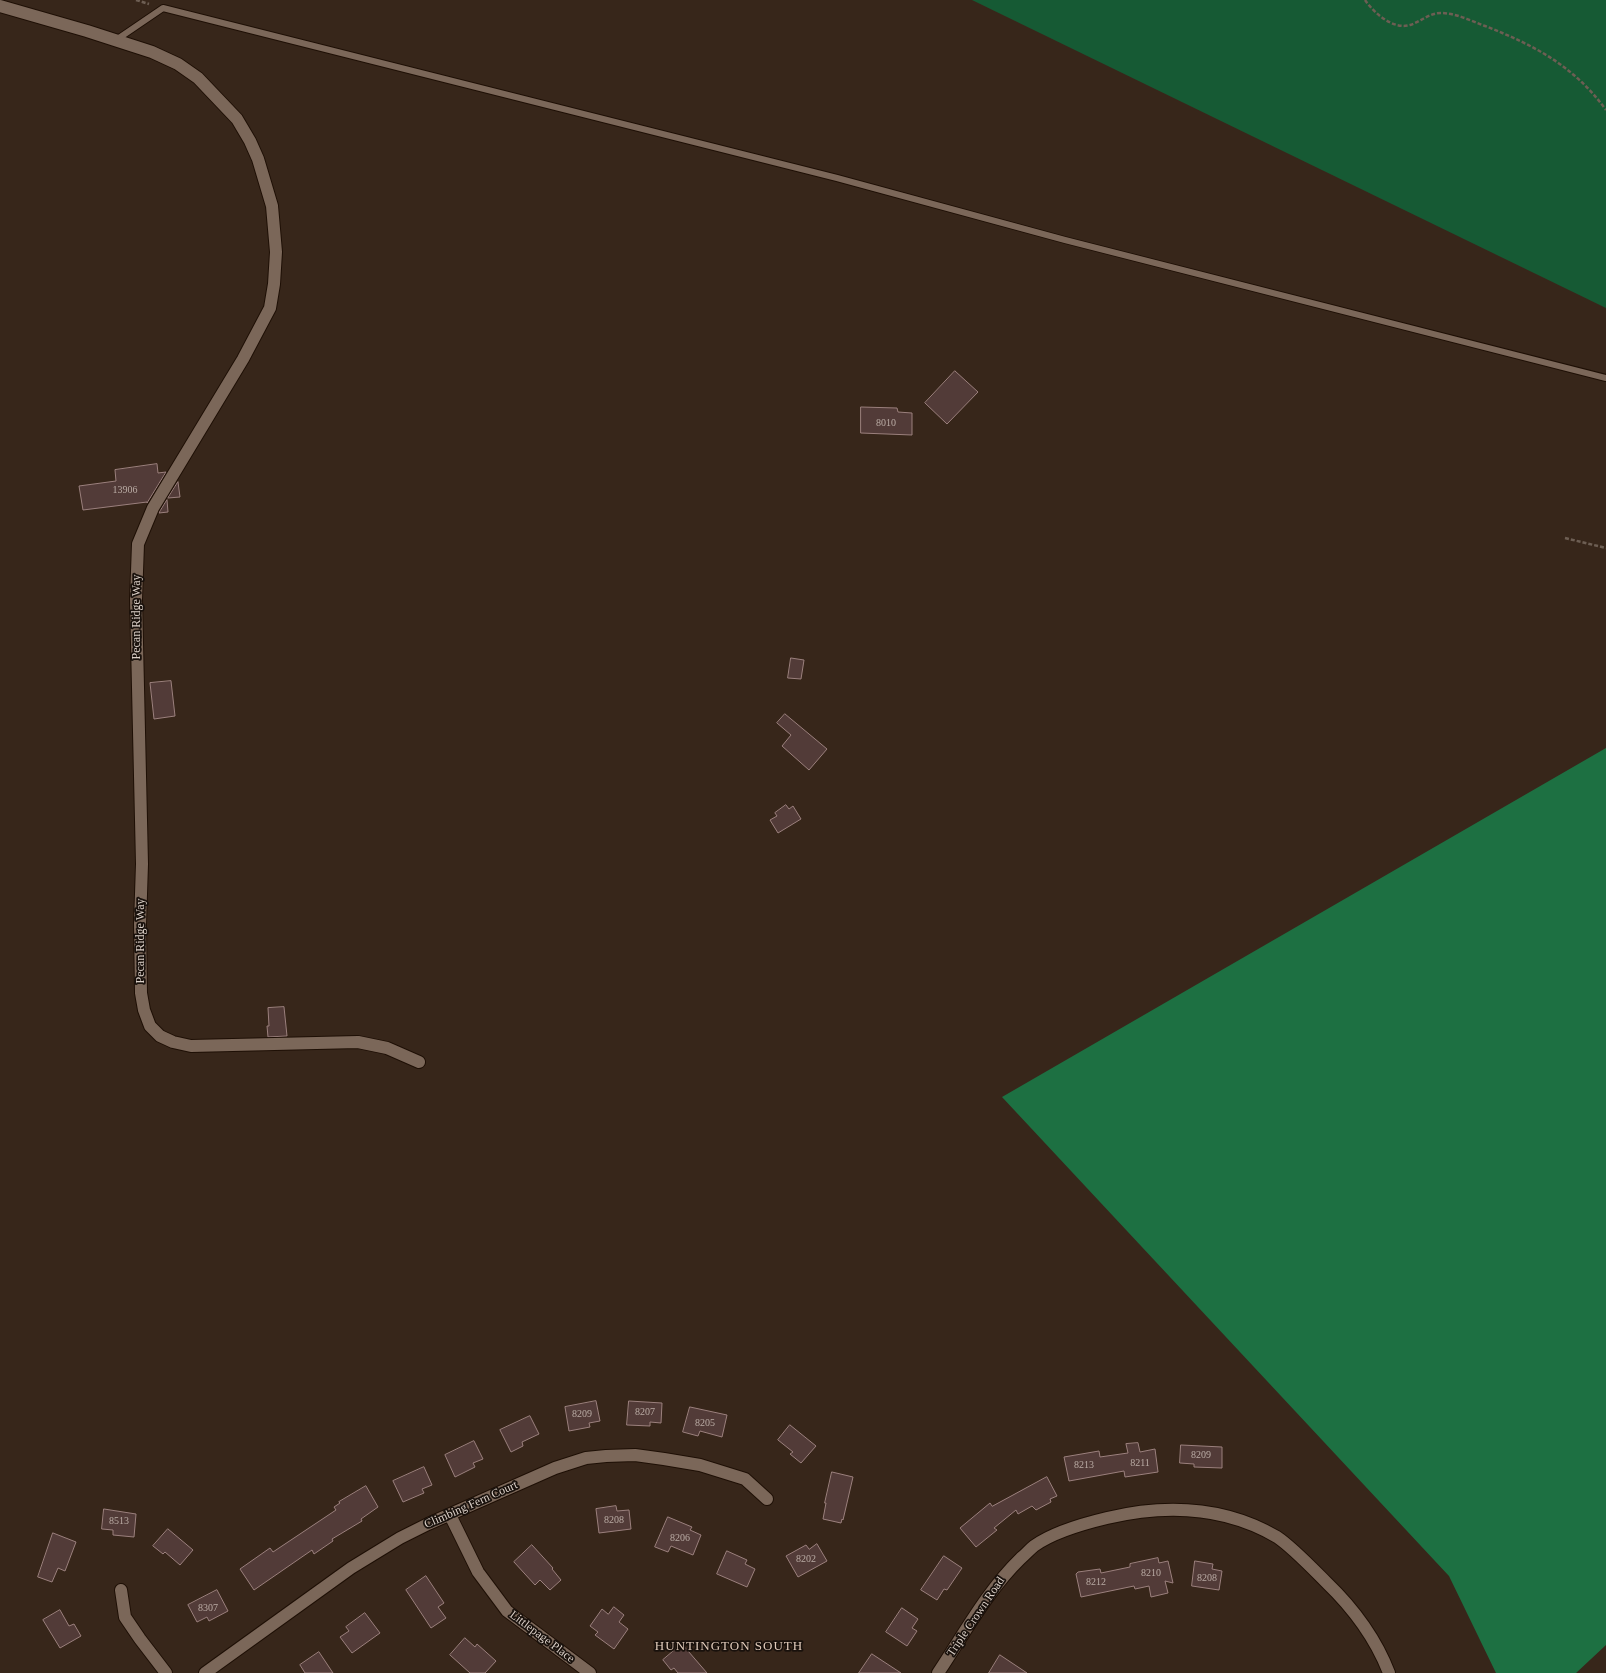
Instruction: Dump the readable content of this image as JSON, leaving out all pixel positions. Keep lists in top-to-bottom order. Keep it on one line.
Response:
{"streets":{"street":["Pecan Ridge Way","Climbing Fern Court","Triple Crown Road","Littlepage Place"]},"crossings":[["Climbing Fern Court","Littlepage Place"]],"districts":["HUNTINGTON SOUTH"],"house_numbers":["8010","13906","8207","8209","8205","8209","8211","8213","8208","8513","8206","8202","8210","8208","8212","8307"]}
